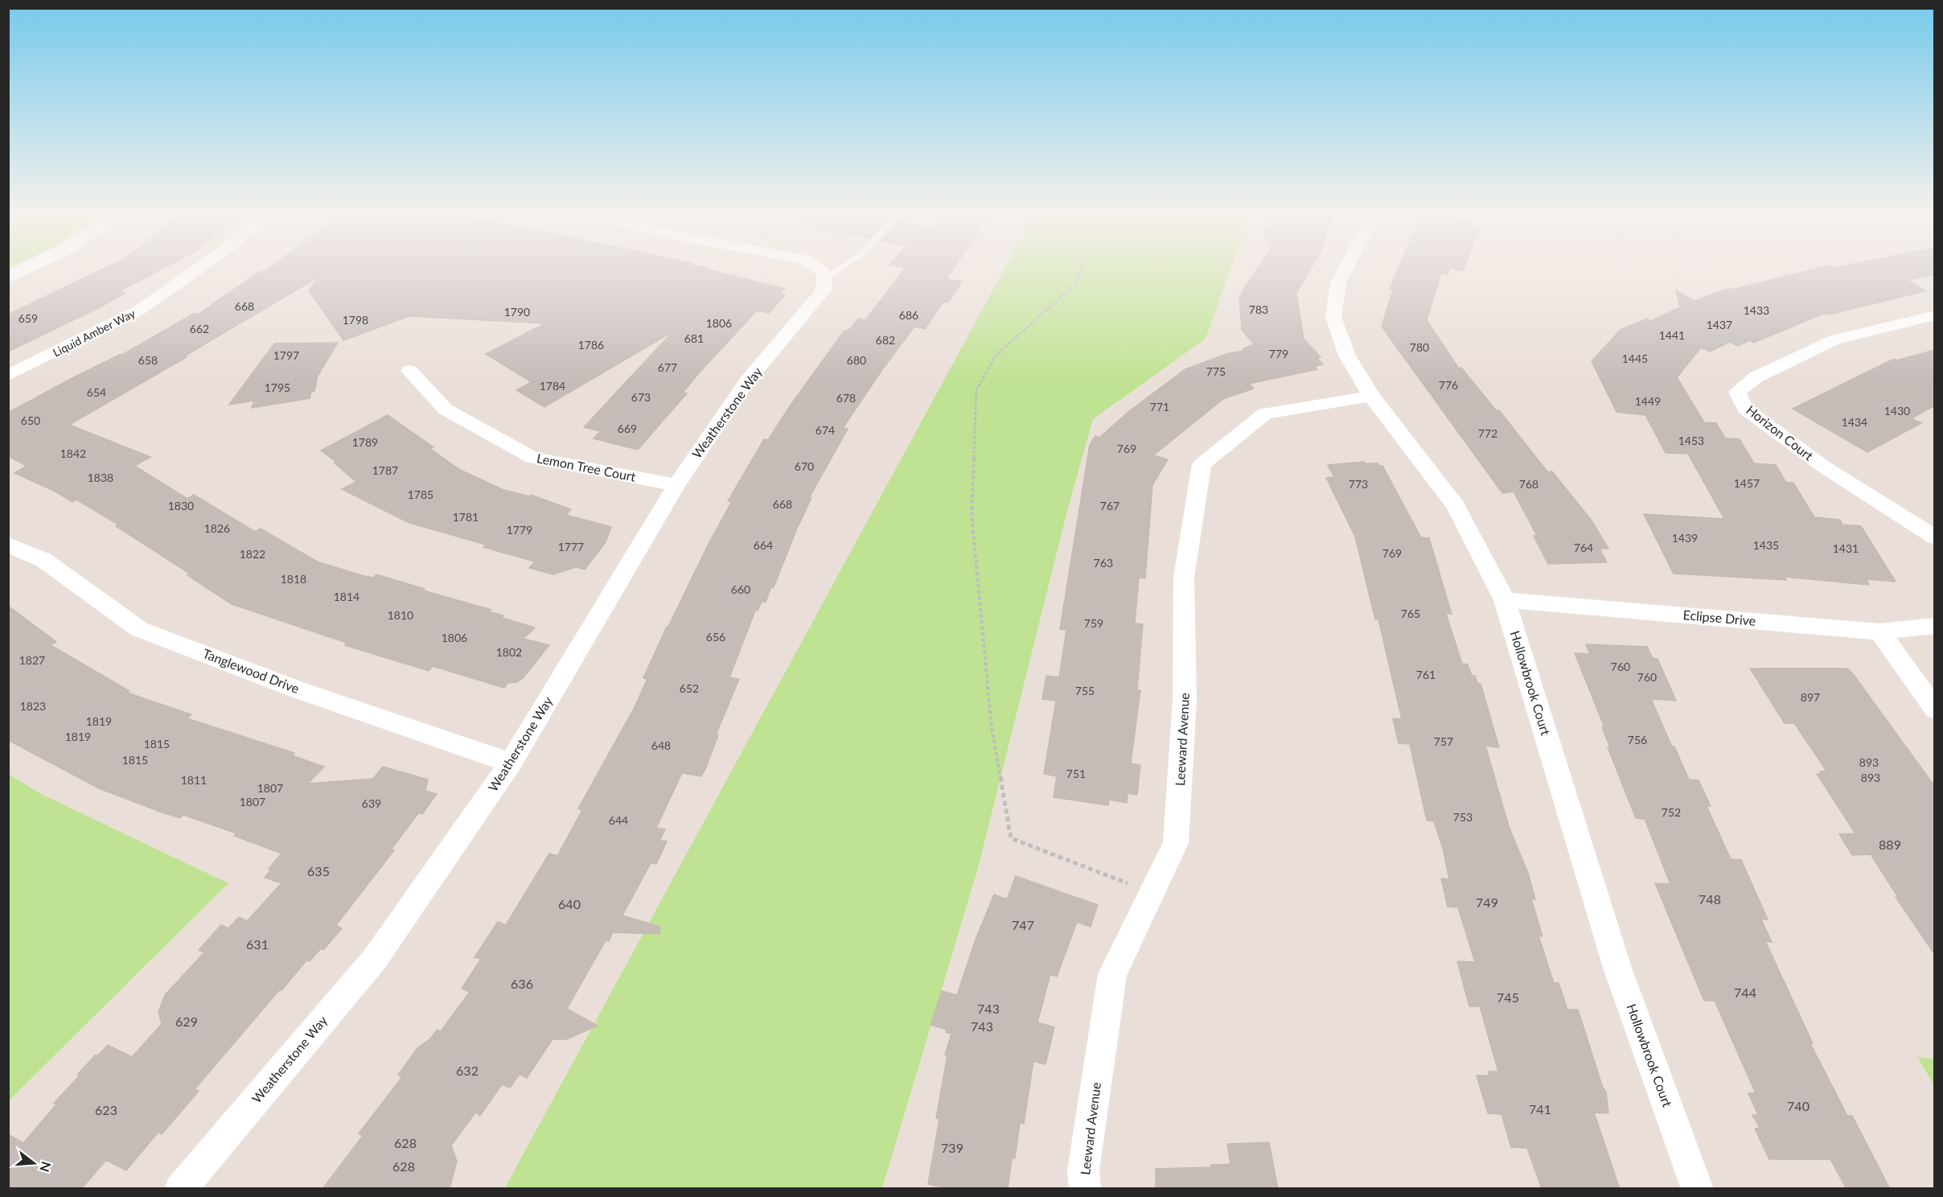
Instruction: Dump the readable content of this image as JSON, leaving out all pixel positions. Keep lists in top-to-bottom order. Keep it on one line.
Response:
{"streets":{"street":["Liquid Amber Way","Weatherstone Way","Horizon Court","Lemon Tree Court","Eclipse Drive","Tanglewood Drive","Hollowbrook Court","Leeward Avenue"]},"crossings":[["Weatherstone Way","Lemon Tree Court"],["Weatherstone Way","Tanglewood Drive"],["Eclipse Drive","Hollowbrook Court"],["Hollowbrook Court","Leeward Avenue"]],"house_numbers":["668","783","1433","1790","686","659","1798","1806","1437","662","1441","681","682","1786","780","779","1797","1445","658","680","677","775","776","1784","1795","654","673","678","1449","771","1430","650","1434","669","674","772","1453","1789","769","1842","670","1787","1838","1457","773","768","1785","668","1830","767","1781","1826","1779","1439","664","1435","1777","764","1431","769","1822","763","1818","660","1814","765","1810","759","656","1806","1802","1827","760","761","760","652","755","897","1823","1819","1819","756","757","1815","648","1815","893","751","893","1811","1807","1807","639","752","753","644","889","635","748","749","640","747","631","636","744","745","743","629","743","632","740","741","623","628","739","628"],"north":"right"}
